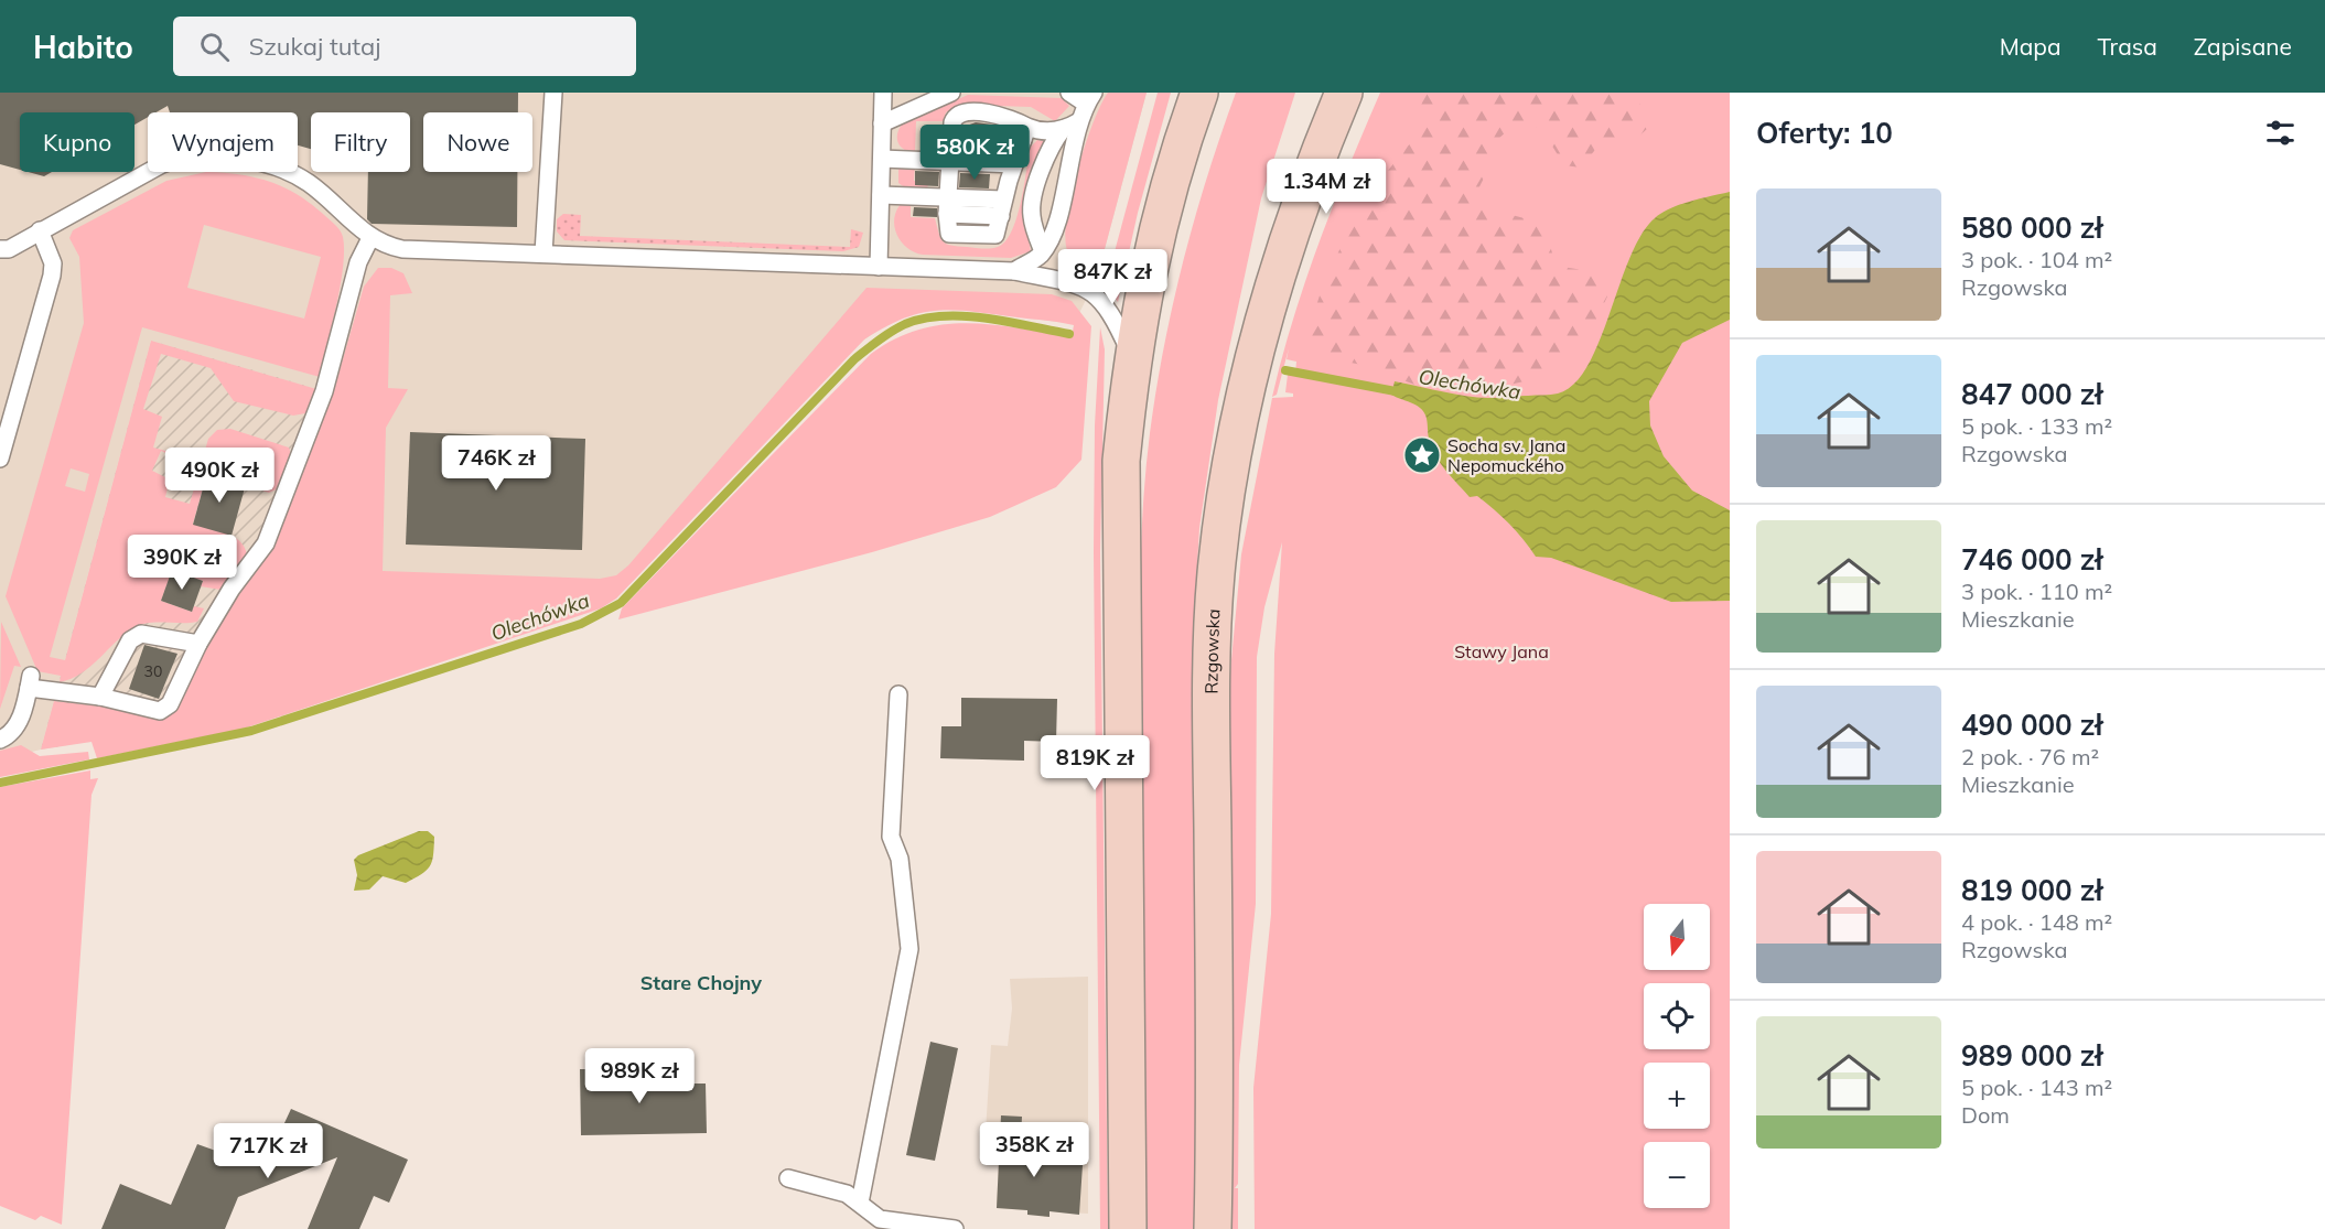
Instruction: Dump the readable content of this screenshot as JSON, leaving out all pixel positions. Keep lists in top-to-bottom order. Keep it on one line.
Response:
{"streets":{"main road":["Rzgowska"]},"districts":["Stare Chojny"],"water":["Olechówka"],"parks":["Stawy Jana"],"places":{"place":["Socha sv. Jana Nepomuckého"]},"house_numbers":["30"],"north":"bottom","page":{"header":"Habito","search":"Szukaj tutaj","nav":["Mapa","Trasa","Zapisane"],"heading":"Oferty: 10","chip":["Kupno","Wynajem","Filtry","Nowe"],"price":["580K zł","1.34M zł","847K zł","746K zł","490K zł","390K zł","819K zł","989K zł","358K zł","717K zł"],"list":[{"name":"580 000 zł","note":"3 pok. · 104 m² · Rzgowska"},{"name":"847 000 zł","note":"5 pok. · 133 m² · Rzgowska"},{"name":"746 000 zł","note":"3 pok. · 110 m² · Mieszkanie"},{"name":"490 000 zł","note":"2 pok. · 76 m² · Mieszkanie"},{"name":"819 000 zł","note":"4 pok. · 148 m² · Rzgowska"},{"name":"989 000 zł","note":"5 pok. · 143 m² · Dom"}],"map_buttons":["+","−"]}}
